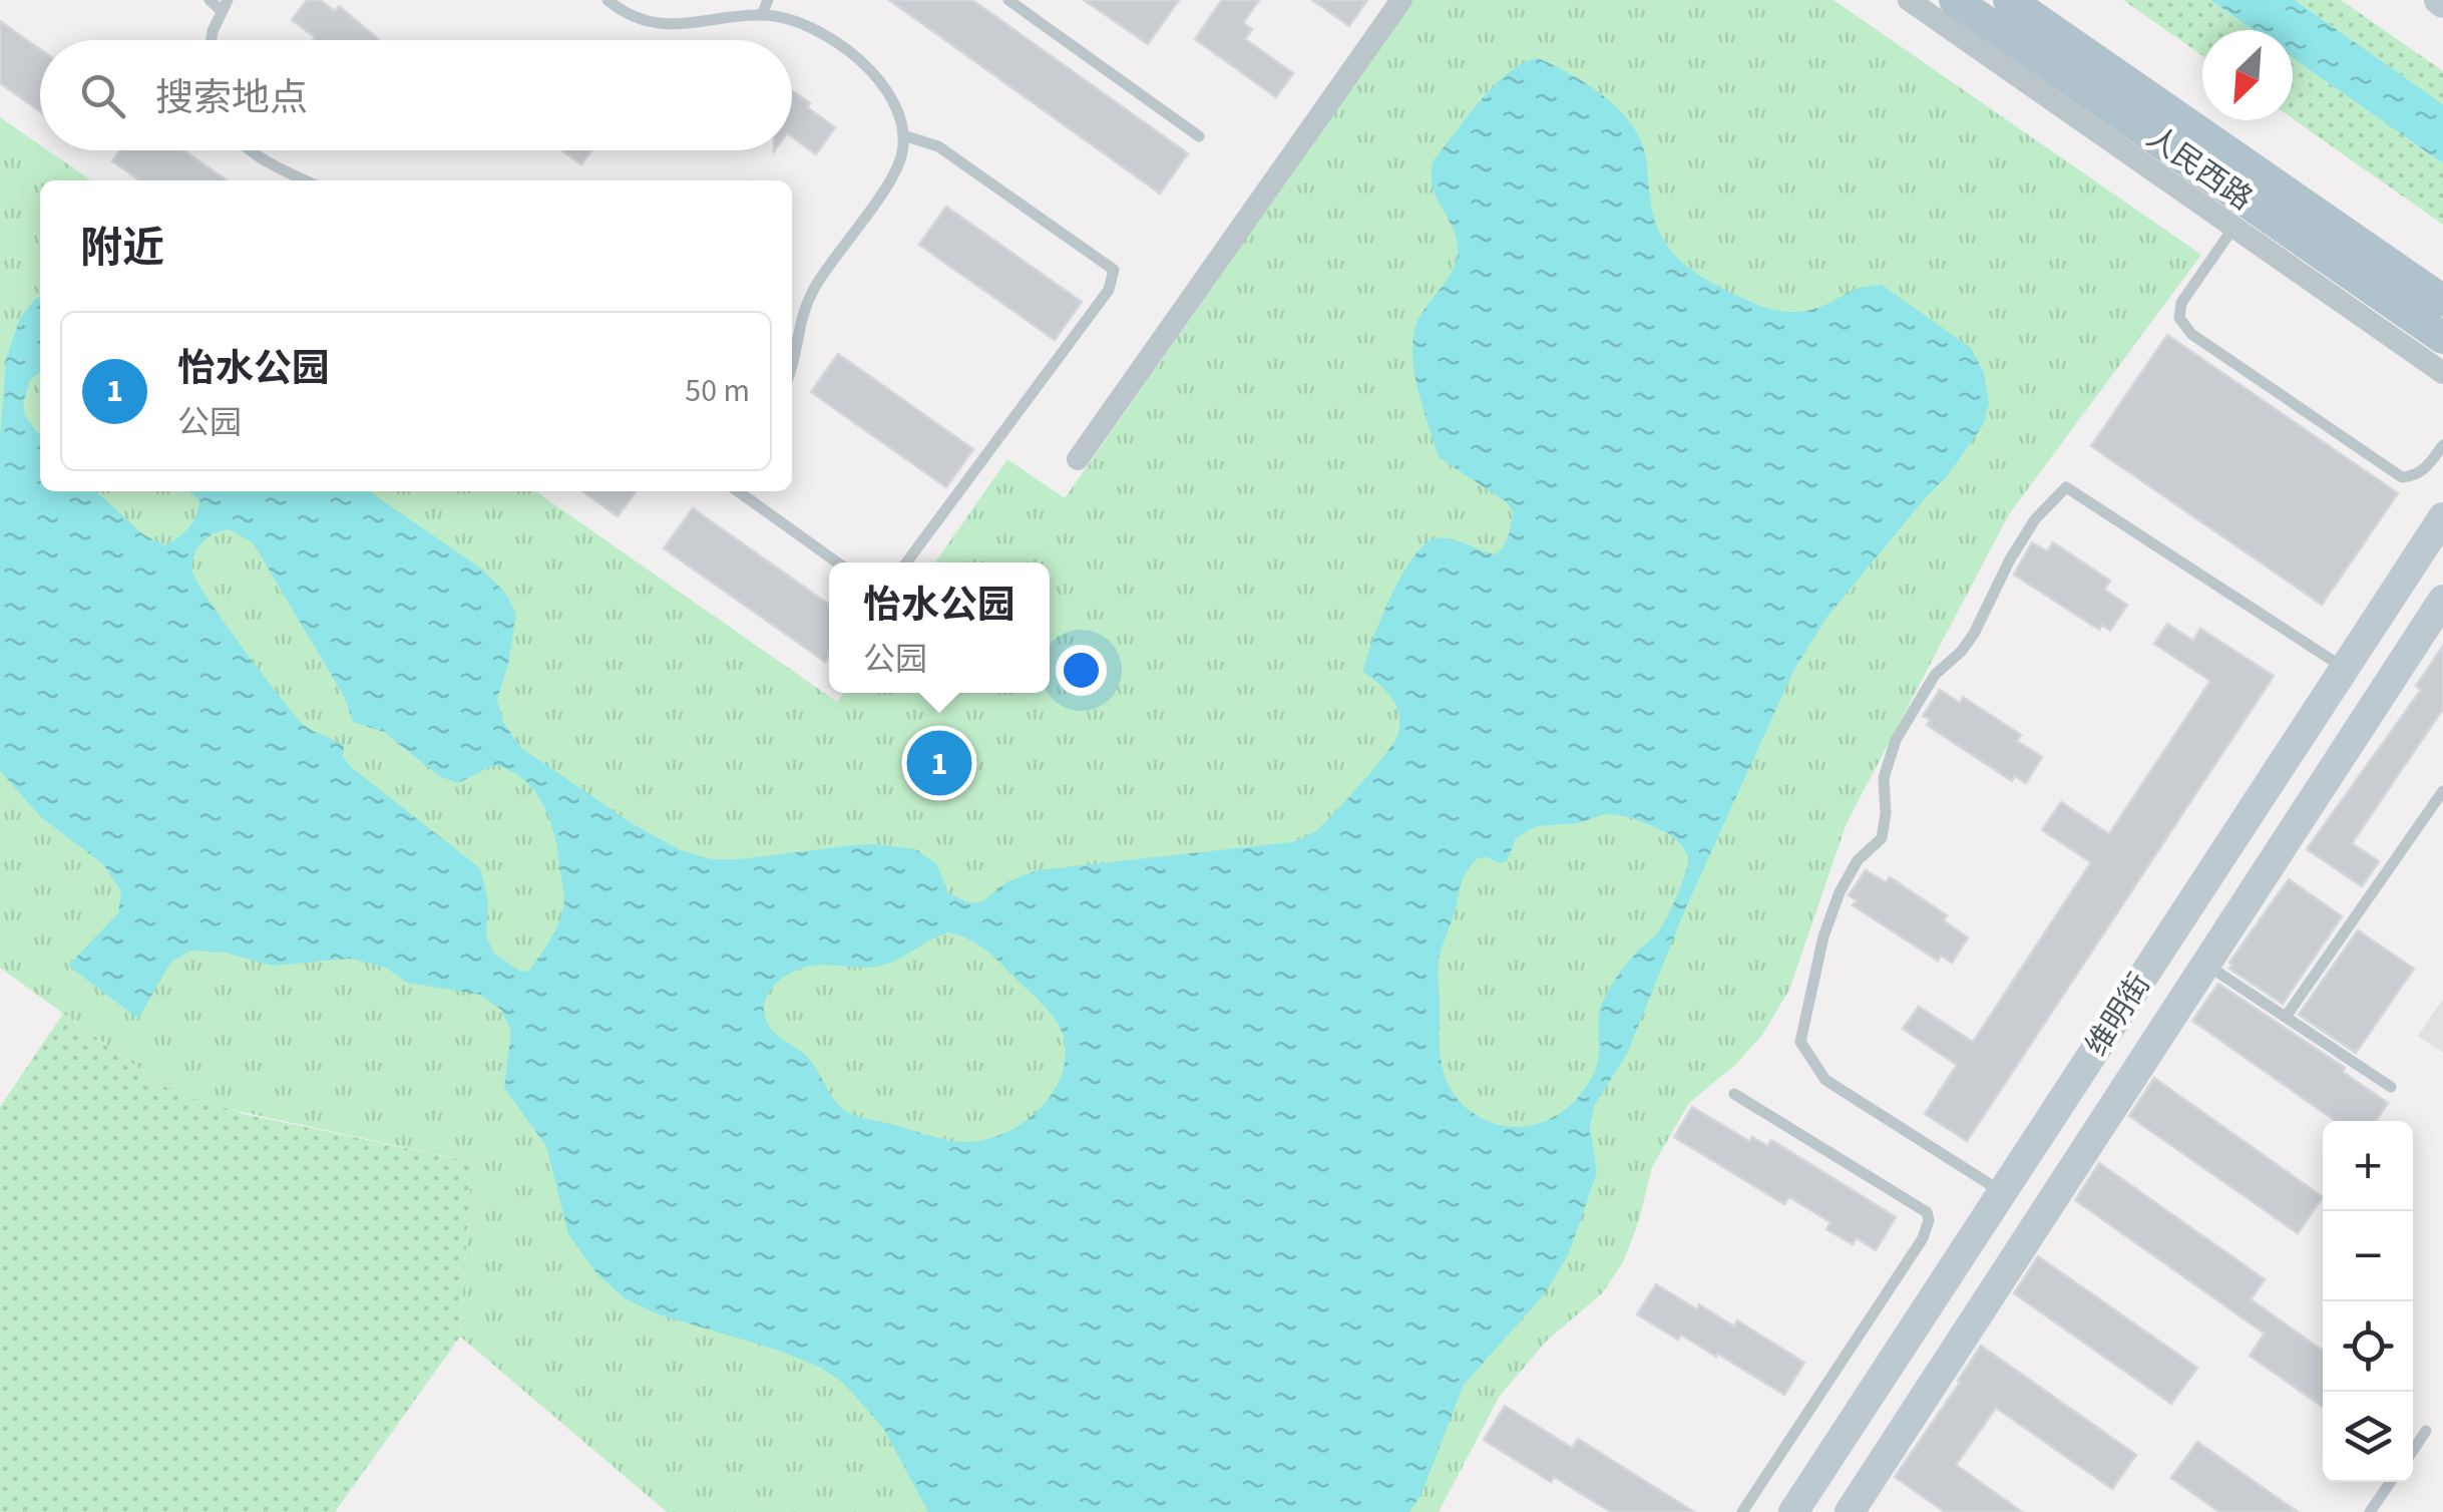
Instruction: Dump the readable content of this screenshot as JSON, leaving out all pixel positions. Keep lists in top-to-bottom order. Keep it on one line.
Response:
{"streets":{"main road":["人民西路"],"street":["维明街"]},"north":"bottom left","page":{"search":"搜索地点","heading":"附近","list":[{"mark":"1","name":"怡水公园","note":"公园","value":"50 m"}],"popup":["怡水公园","公园"],"pins":"1","map_buttons":["+","−"]}}
